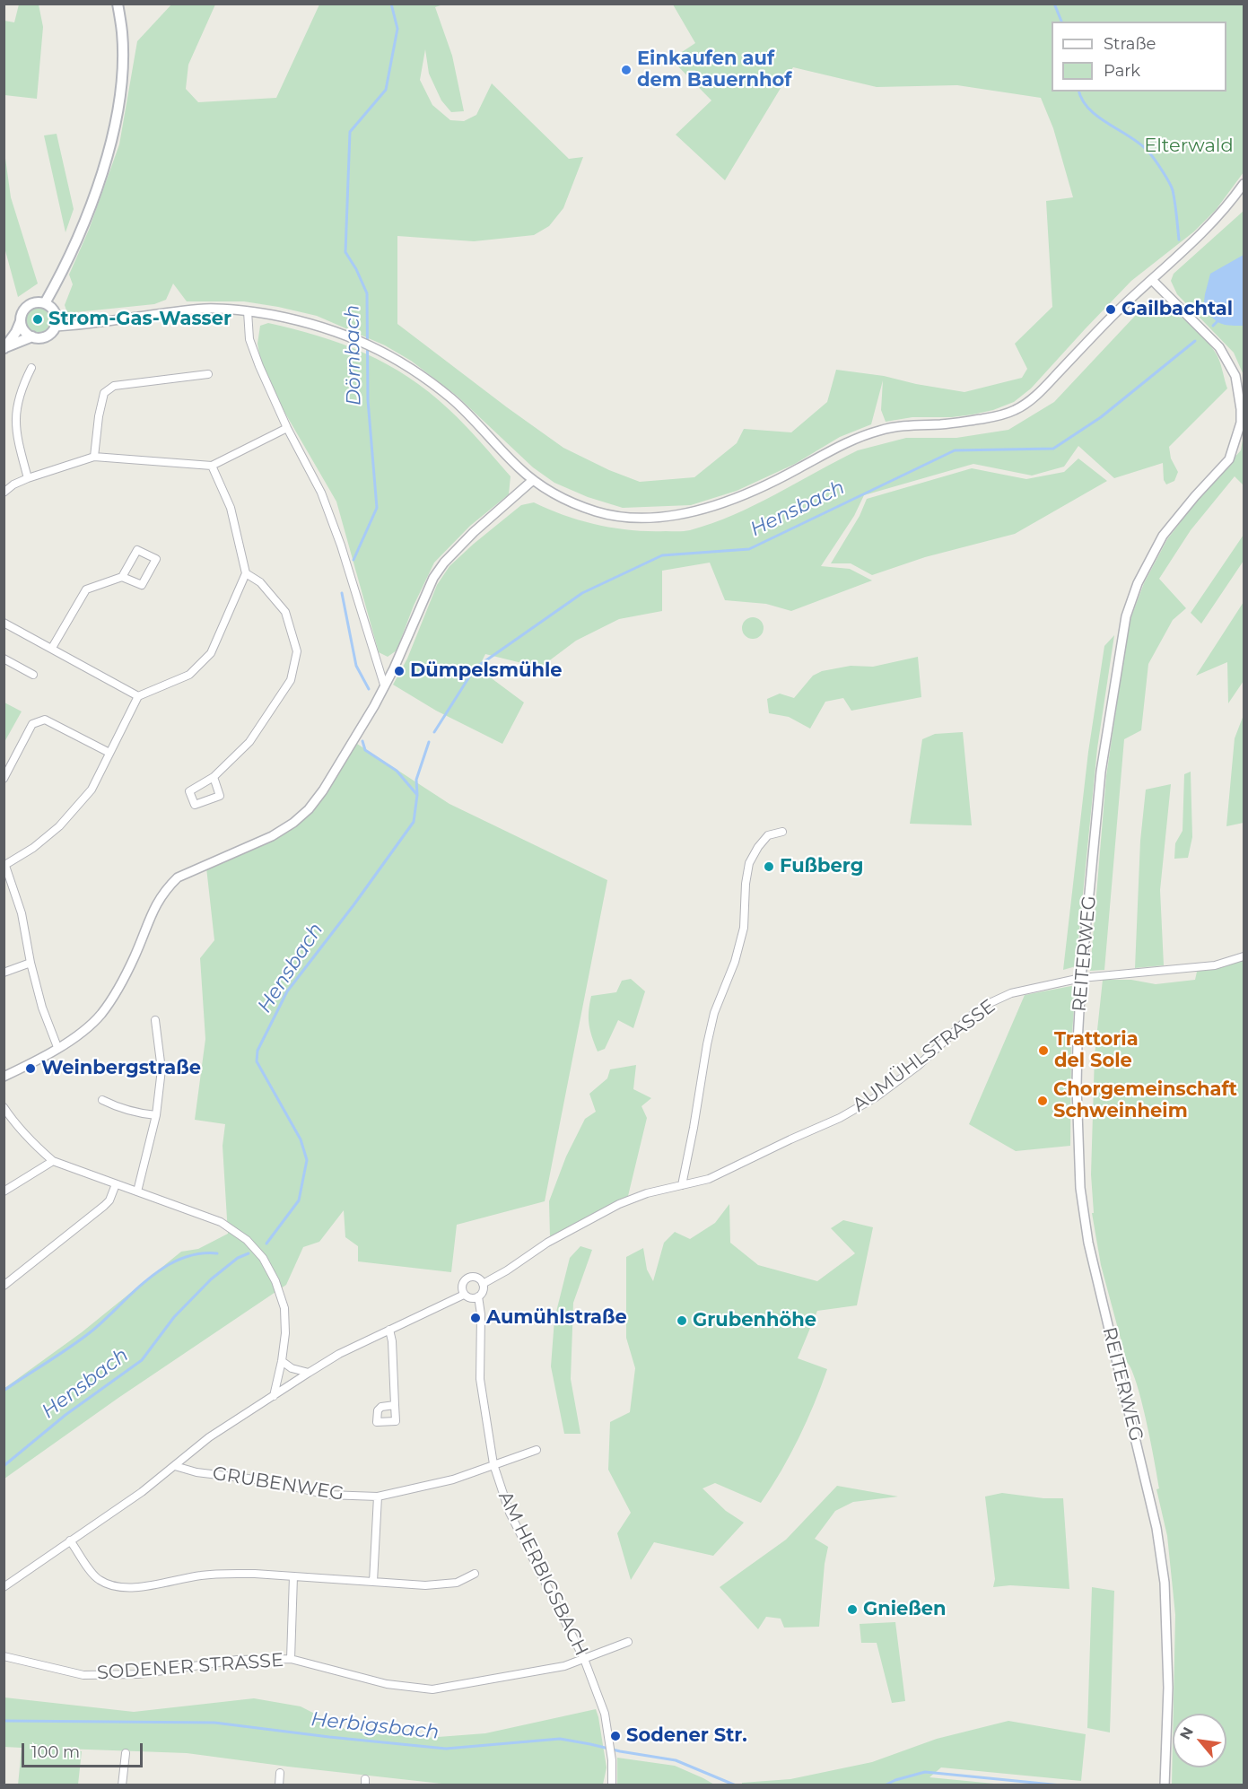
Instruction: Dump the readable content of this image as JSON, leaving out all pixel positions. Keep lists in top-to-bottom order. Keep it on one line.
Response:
{"streets":{"street":["REITERWEG","AUMÜHLSTRASSE","GRUBENWEG","AM HERBIGSBACH","SODENER STRASSE"]},"crossings":[["REITERWEG","AUMÜHLSTRASSE"],["AUMÜHLSTRASSE","AM HERBIGSBACH"],["GRUBENWEG","AM HERBIGSBACH"],["AM HERBIGSBACH","SODENER STRASSE"]],"water":["Dörnbach","Hensbach","Herbigsbach"],"parks":["Elterwald"],"places":["Einkaufen auf dem Bauernhof","Gailbachtal","Strom-Gas-Wasser","Dümpelsmühle","Fußberg","Trattoria del Sole","Weinbergstraße","Chorgemeinschaft Schweinheim","Aumühlstraße","Grubenhöhe","Gnießen","Sodener Str."],"legend":["Straße","Park"],"scale_bar":"100 m","north":"top left"}
